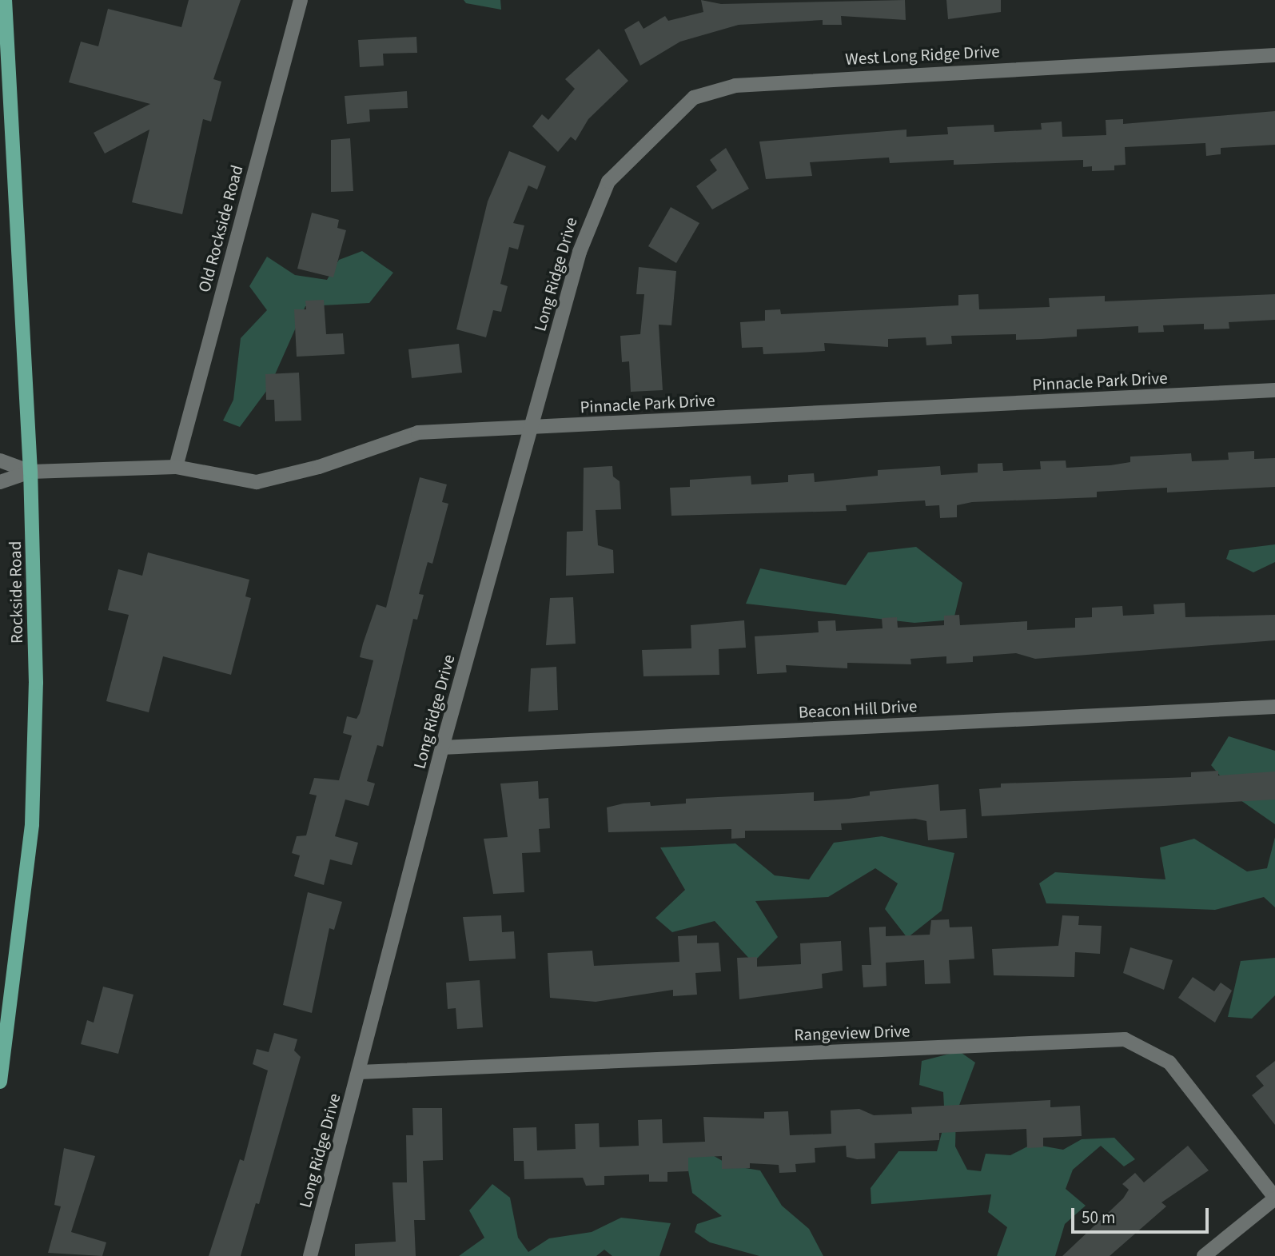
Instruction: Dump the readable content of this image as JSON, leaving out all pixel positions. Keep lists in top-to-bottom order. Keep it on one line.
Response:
{"streets":{"main road":["Rockside Road"],"street":["West Long Ridge Drive","Old Rockside Road","Long Ridge Drive","Pinnacle Park Drive","Beacon Hill Drive","Rangeview Drive"]},"crossings":[["West Long Ridge Drive","Long Ridge Drive"],["Old Rockside Road","Pinnacle Park Drive"],["Long Ridge Drive","Pinnacle Park Drive"],["Long Ridge Drive","Beacon Hill Drive"],["Long Ridge Drive","Rangeview Drive"],["Pinnacle Park Drive","Rockside Road"]],"scale_bar":"50 m"}
